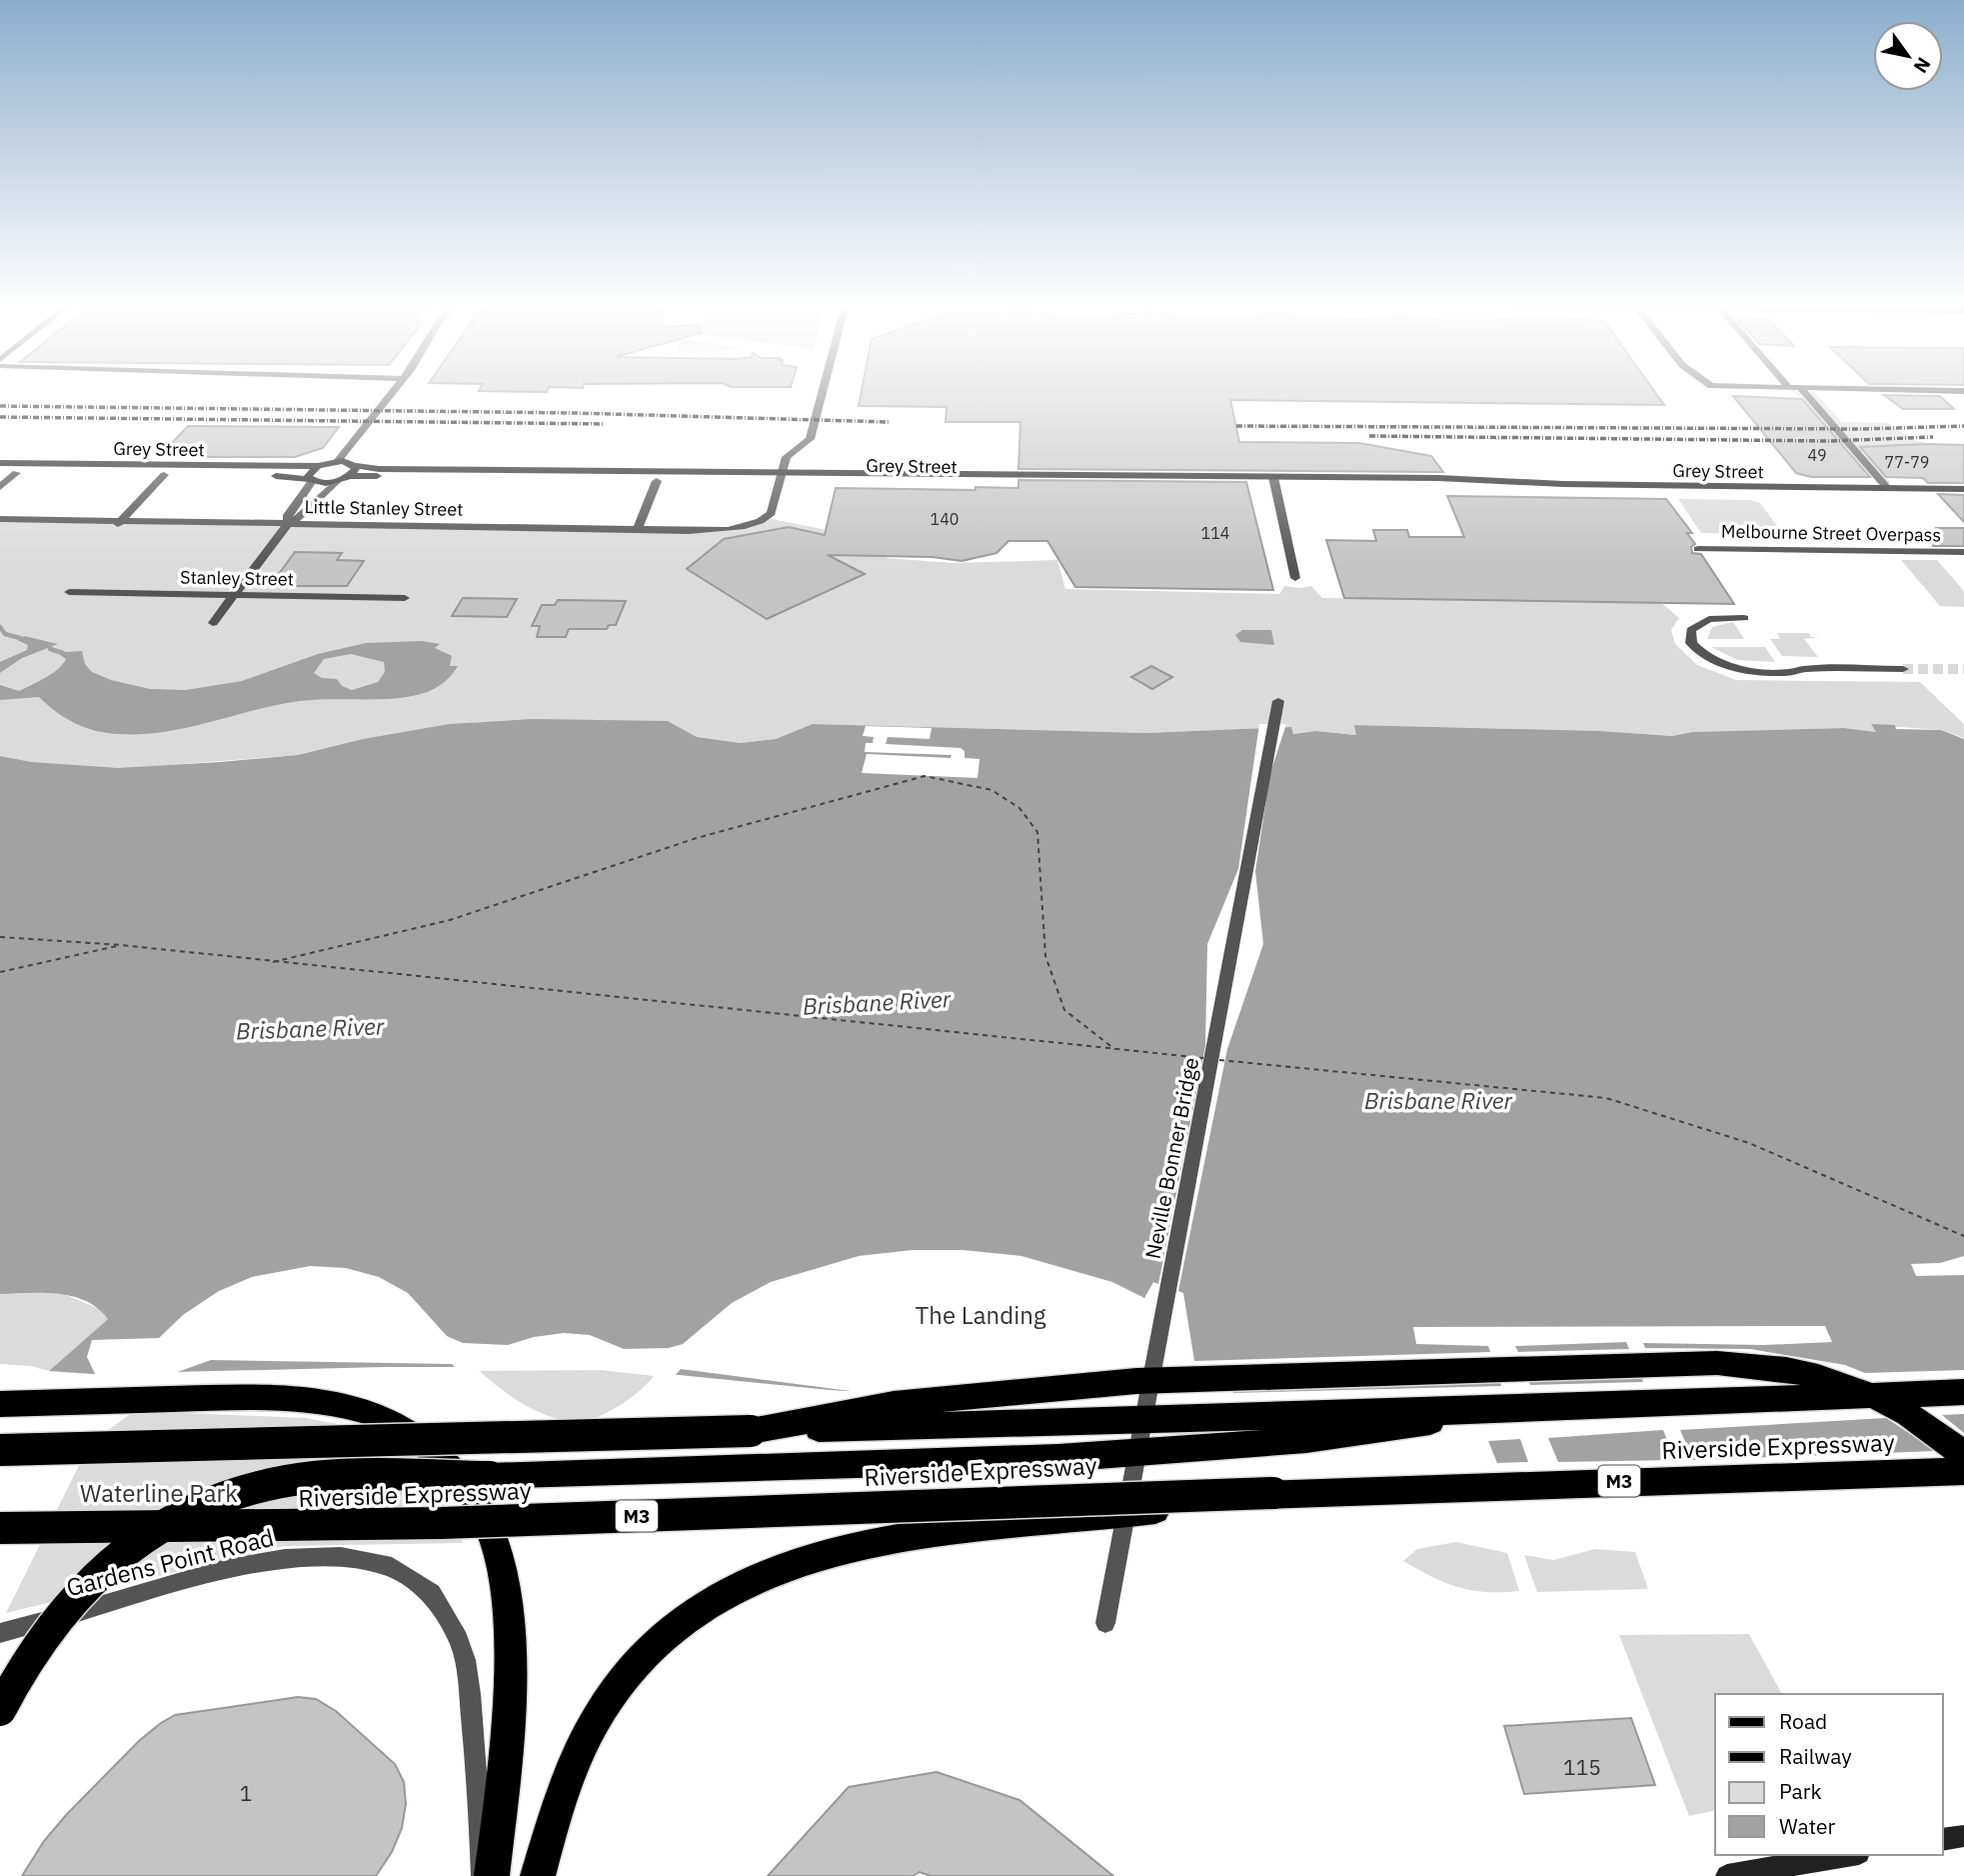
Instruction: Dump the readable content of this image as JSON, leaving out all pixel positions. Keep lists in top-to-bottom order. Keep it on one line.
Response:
{"streets":{"highway":["Riverside Expressway","M3"],"street":["Grey Street","Little Stanley Street","Melbourne Street Overpass","Stanley Street","Neville Bonner Bridge","Gardens Point Road"]},"crossings":[["Grey Street","Little Stanley Street"],["Riverside Expressway","M3"]],"water":["Brisbane River"],"parks":["The Landing","Waterline Park"],"house_numbers":["49","77-79","140","114","115","1"],"legend":["Road","Railway","Park","Water"],"north":"bottom right"}
